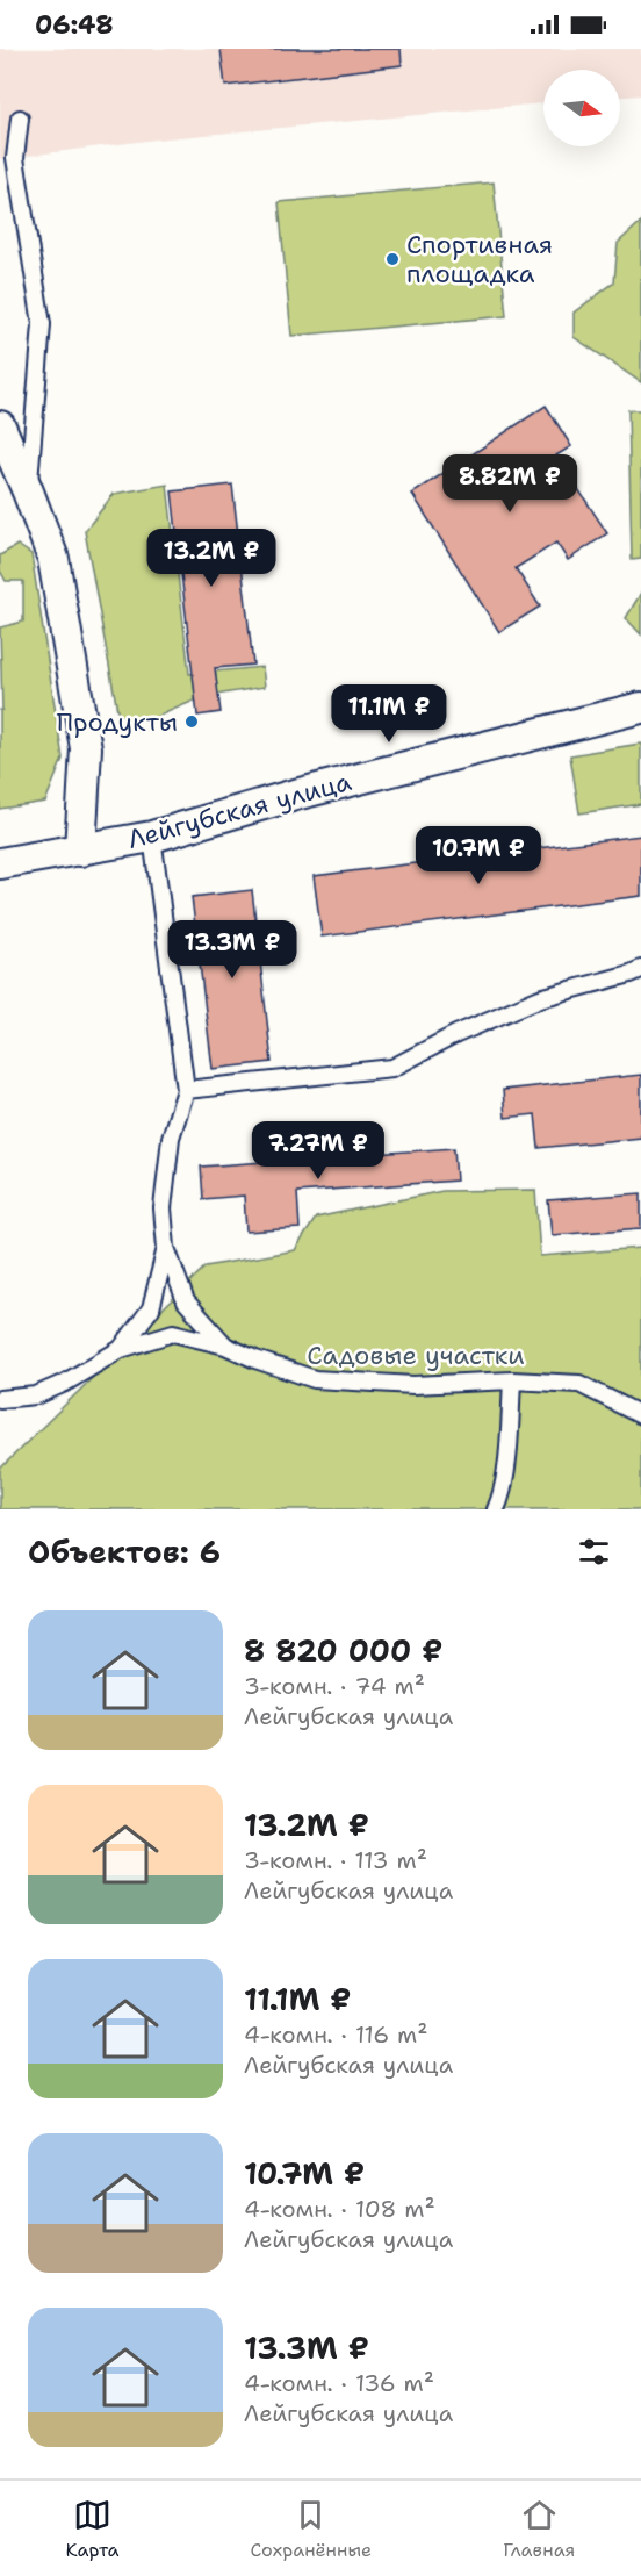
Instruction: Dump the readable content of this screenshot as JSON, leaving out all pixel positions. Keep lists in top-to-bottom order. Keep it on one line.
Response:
{"streets":{"street":["Лейгубская улица"]},"parks":["Садовые участки"],"places":["Спортивная площадка","Продукты"],"north":"right","page":{"status":"06:48","price":["8.82M ₽","13.2M ₽","11.1M ₽","10.7M ₽","13.3M ₽","7.27M ₽"],"heading":"Объектов: 6","list":[{"name":"8 820 000 ₽","note":"3-комн. · 74 m² · Лейгубская улица"},{"name":"13.2M ₽","note":"3-комн. · 113 m² · Лейгубская улица"},{"name":"11.1M ₽","note":"4-комн. · 116 m² · Лейгубская улица"},{"name":"10.7M ₽","note":"4-комн. · 108 m² · Лейгубская улица"},{"name":"13.3M ₽","note":"4-комн. · 136 m² · Лейгубская улица"}],"tabs":["Карта","Сохранённые","Главная"]}}
